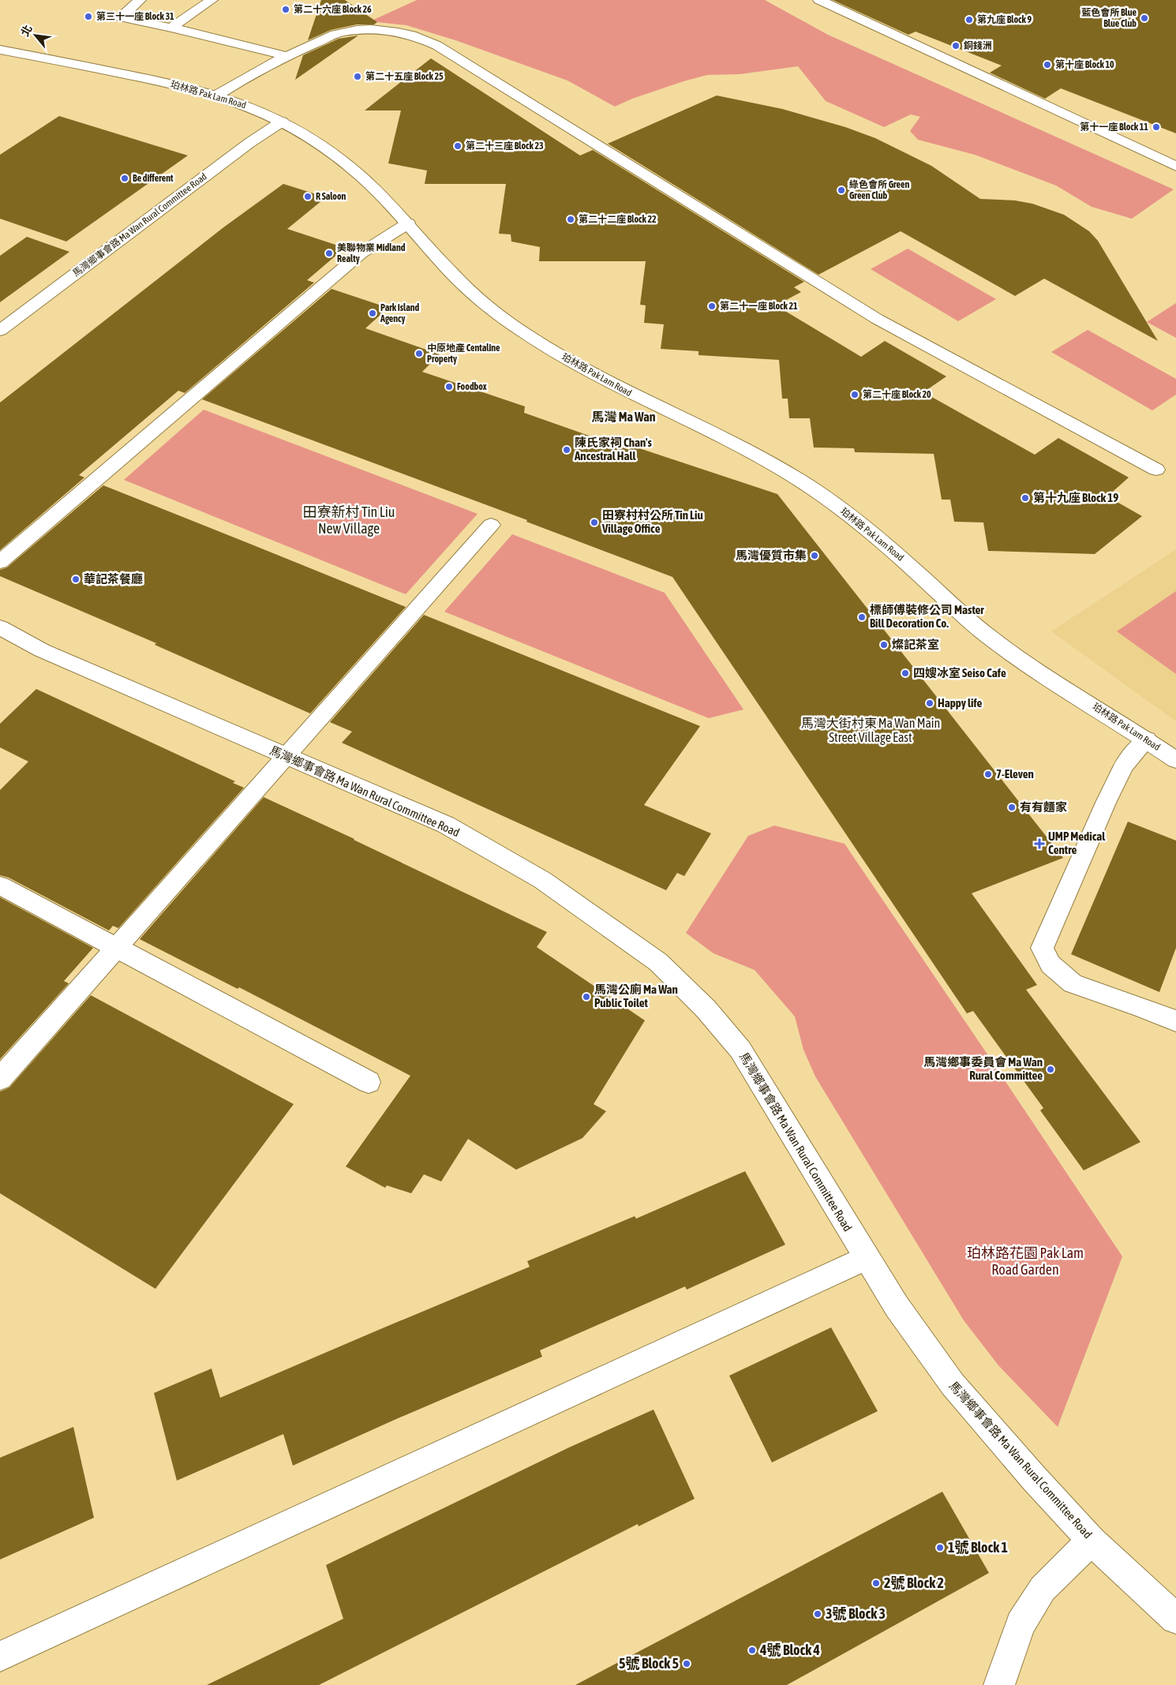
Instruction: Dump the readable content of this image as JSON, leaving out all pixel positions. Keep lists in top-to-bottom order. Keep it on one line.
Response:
{"streets":{"street":["珀林路 Pak Lam Road","馬灣鄉事會路 Ma Wan Rural Committee Road"]},"crossings":[["珀林路 Pak Lam Road","馬灣鄉事會路 Ma Wan Rural Committee Road"]],"districts":["馬灣 Ma Wan","田寮新村 Tin Liu New Village","馬灣大街村東 Ma Wan Main Street Village East"],"parks":["珀林路花園 Pak Lam Road Garden"],"places":{"other":["第二十六座 Block 26","第三十一座 Block 31","藍色會所 Blue Blue Club","第九座 Block 9","銅錢洲","第十座 Block 10","第二十五座 Block 25","第十一座 Block 11","第二十三座 Block 23","Be different","綠色會所 Green Green Club","R Saloon","第二十二座 Block 22","美聯物業 Midland Realty","第二十一座 Block 21","Park Island Agency","中原地產 Centaline Property","Foodbox","第二十座 Block 20","陳氏家祠 Chan's Ancestral Hall","第十九座 Block 19","田寮村村公所 Tin Liu Village Office","馬灣優質市集","華記茶餐廳","標師傅裝修公司 Master Bill Decoration Co.","燦記茶室","四嫂冰室 Seiso Cafe","Happy life","7-Eleven","有有麵家","馬灣公廁 Ma Wan Public Toilet","馬灣鄉事委員會 Ma Wan Rural Committee","1號 Block 1","2號 Block 2","3號 Block 3","4號 Block 4","5號 Block 5"],"health":["UMP Medical Centre"]},"north":"top left"}
